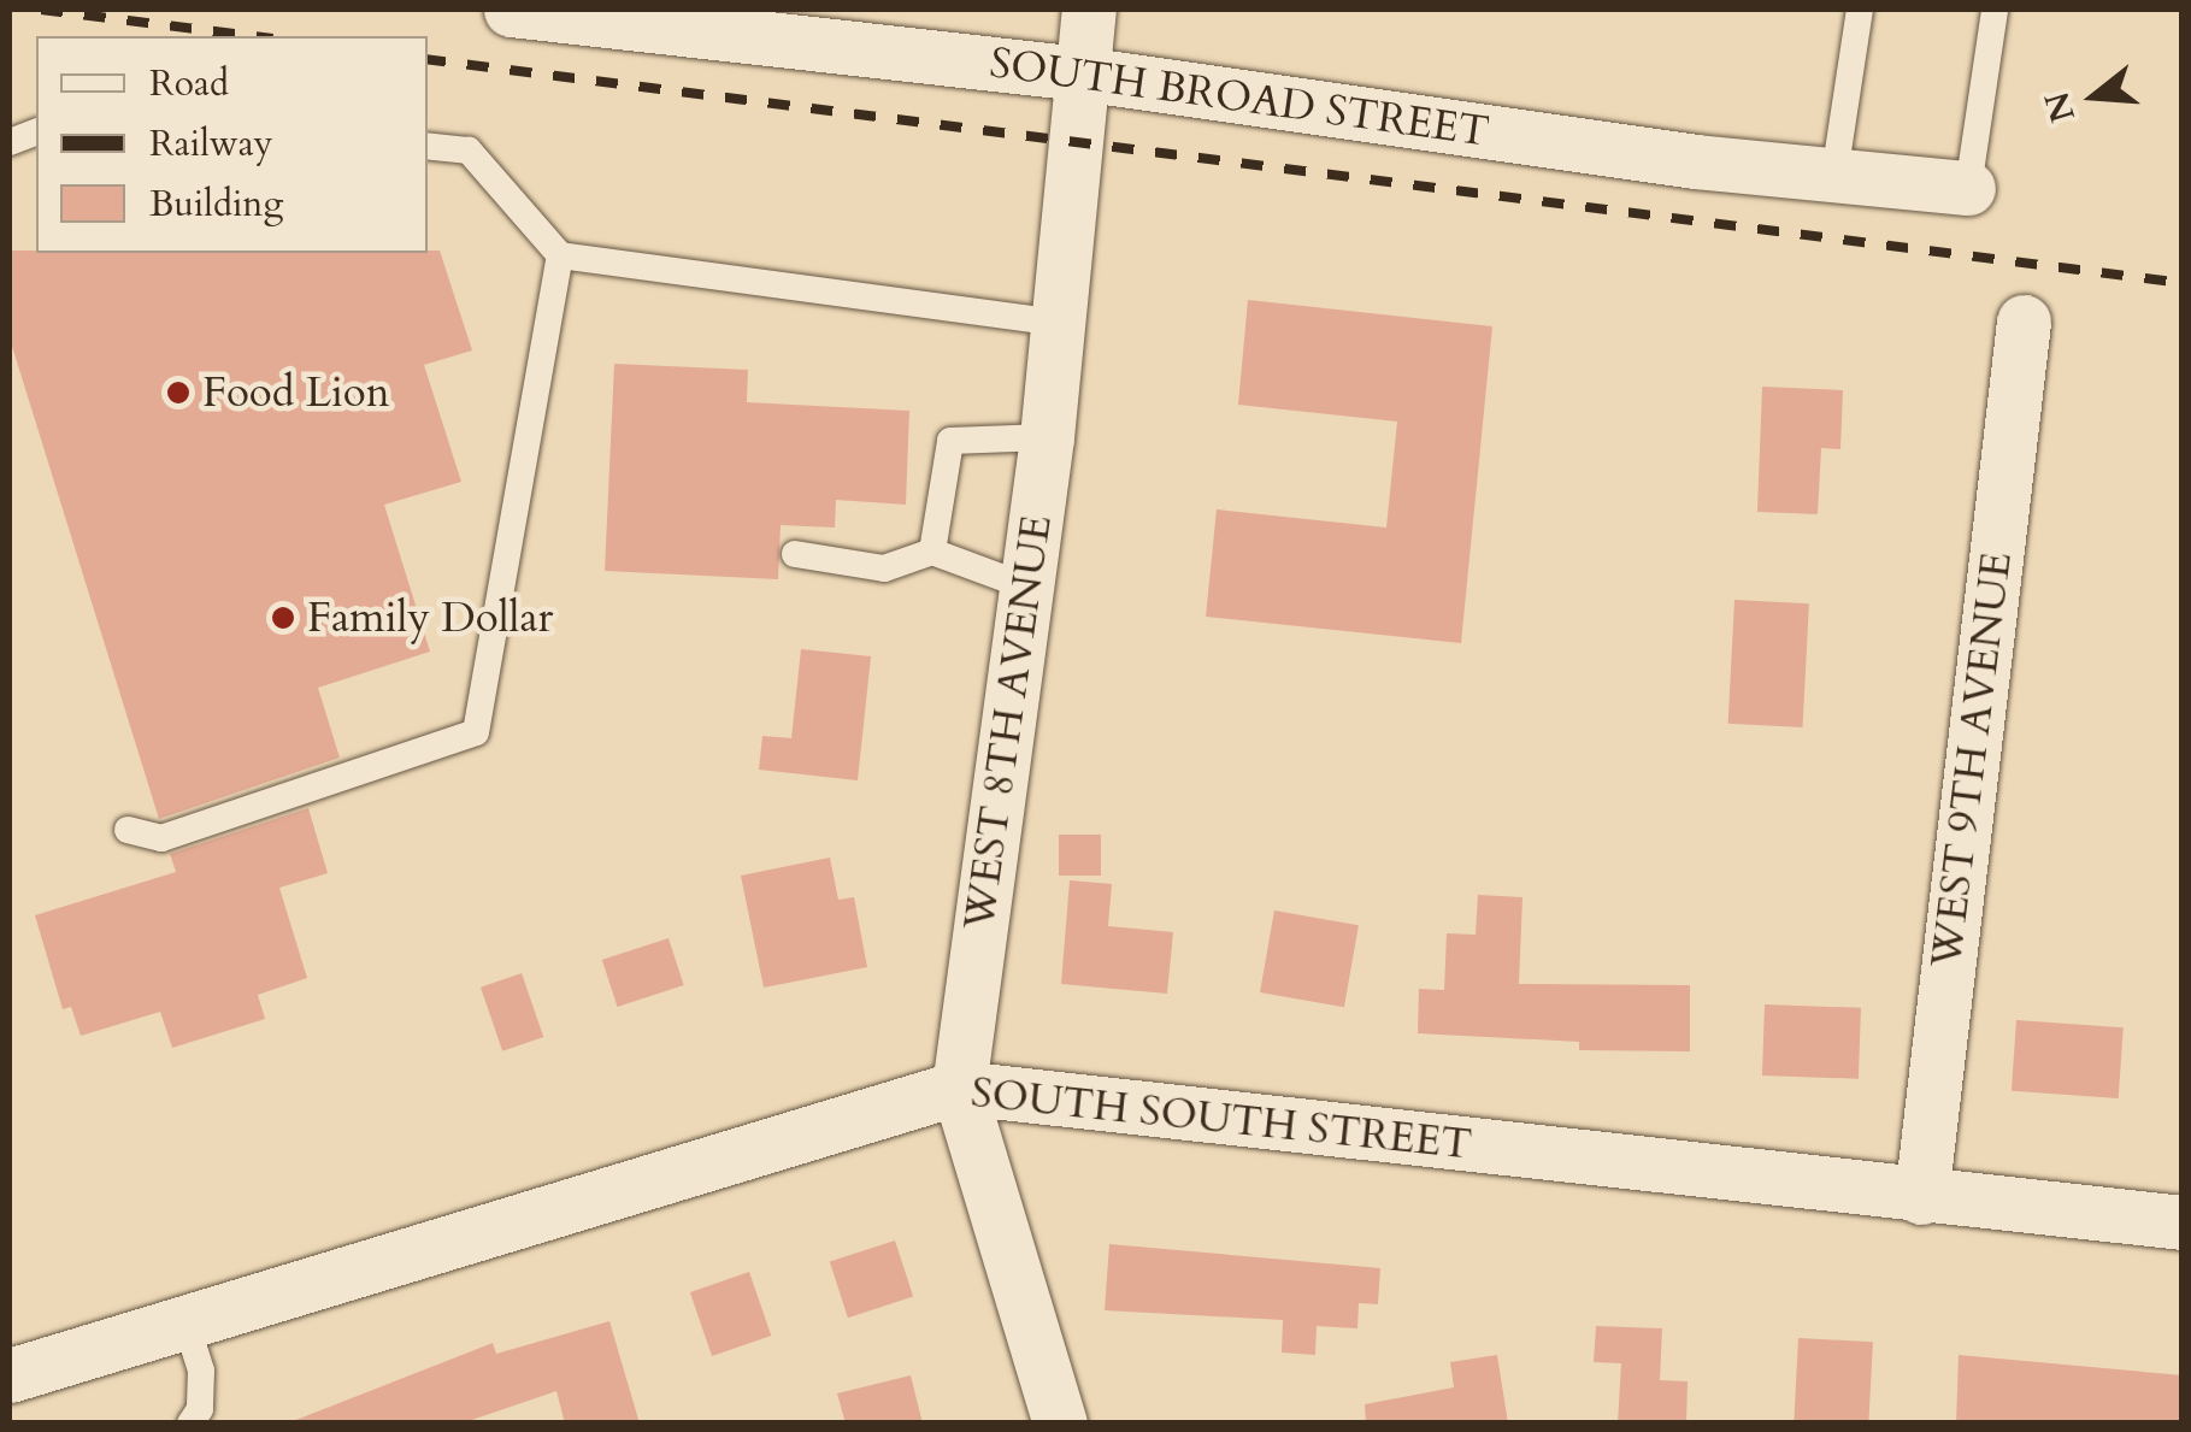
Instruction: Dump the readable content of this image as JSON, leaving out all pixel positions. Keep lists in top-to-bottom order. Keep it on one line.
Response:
{"streets":{"street":["SOUTH BROAD STREET","WEST 8TH AVENUE","WEST 9TH AVENUE","SOUTH SOUTH STREET"]},"crossings":[["SOUTH BROAD STREET","WEST 8TH AVENUE"],["WEST 8TH AVENUE","SOUTH SOUTH STREET"],["WEST 9TH AVENUE","SOUTH SOUTH STREET"]],"places":["Food Lion","Family Dollar"],"legend":["Road","Railway","Building"],"north":"left"}
